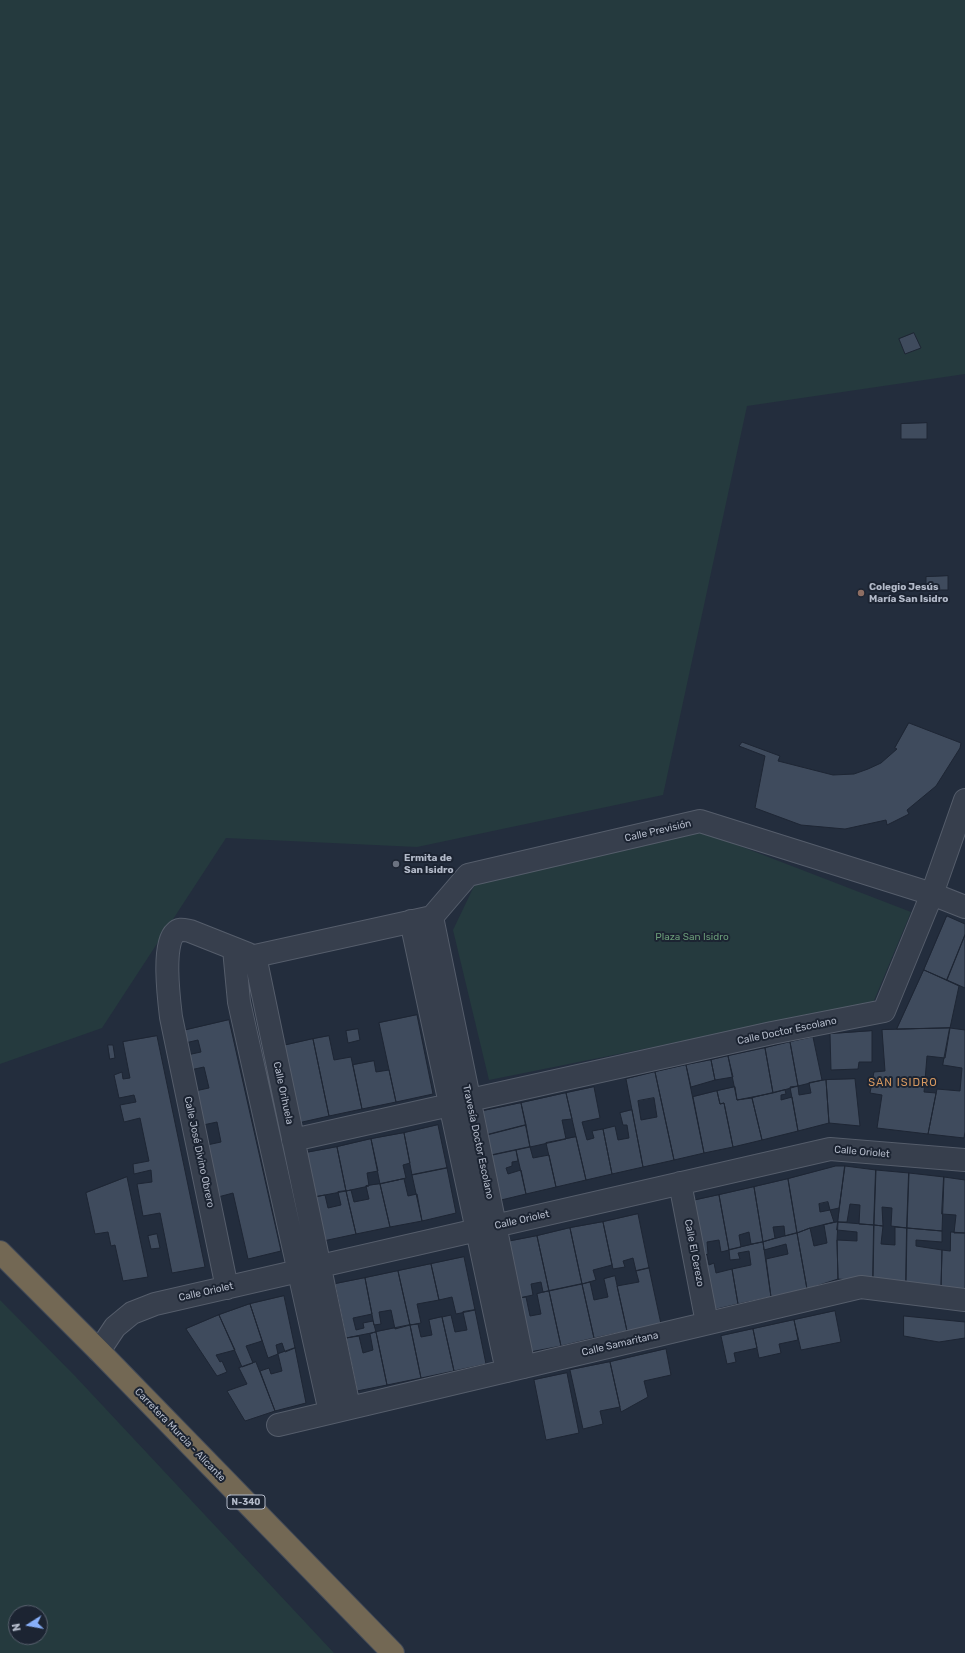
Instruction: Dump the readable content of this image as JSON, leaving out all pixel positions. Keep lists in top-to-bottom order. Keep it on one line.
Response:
{"streets":{"highway":["Carretera Murcia - Alicante","N-340"],"street":["Calle Previsión","Calle Doctor Escolano","Calle Orihuela","Travesía Doctor Escolano","Calle José Divino Obrero","Calle Oriolet","Calle El Cerezo","Calle Samaritana"]},"crossings":[["Calle Previsión","Calle Doctor Escolano"],["Calle Previsión","Travesía Doctor Escolano"],["Calle Doctor Escolano","Travesía Doctor Escolano"],["Calle Orihuela","Calle José Divino Obrero"],["Calle Orihuela","Calle Oriolet"],["Calle Orihuela","Calle Samaritana"],["Travesía Doctor Escolano","Calle Oriolet"],["Travesía Doctor Escolano","Calle Samaritana"],["Calle José Divino Obrero","Calle Oriolet"],["Calle Oriolet","Calle El Cerezo"],["Calle Oriolet","Carretera Murcia - Alicante"],["Calle El Cerezo","Calle Samaritana"]],"districts":["SAN ISIDRO"],"parks":["Plaza San Isidro"],"places":["Colegio Jesús María San Isidro","Ermita de San Isidro"],"north":"left"}
